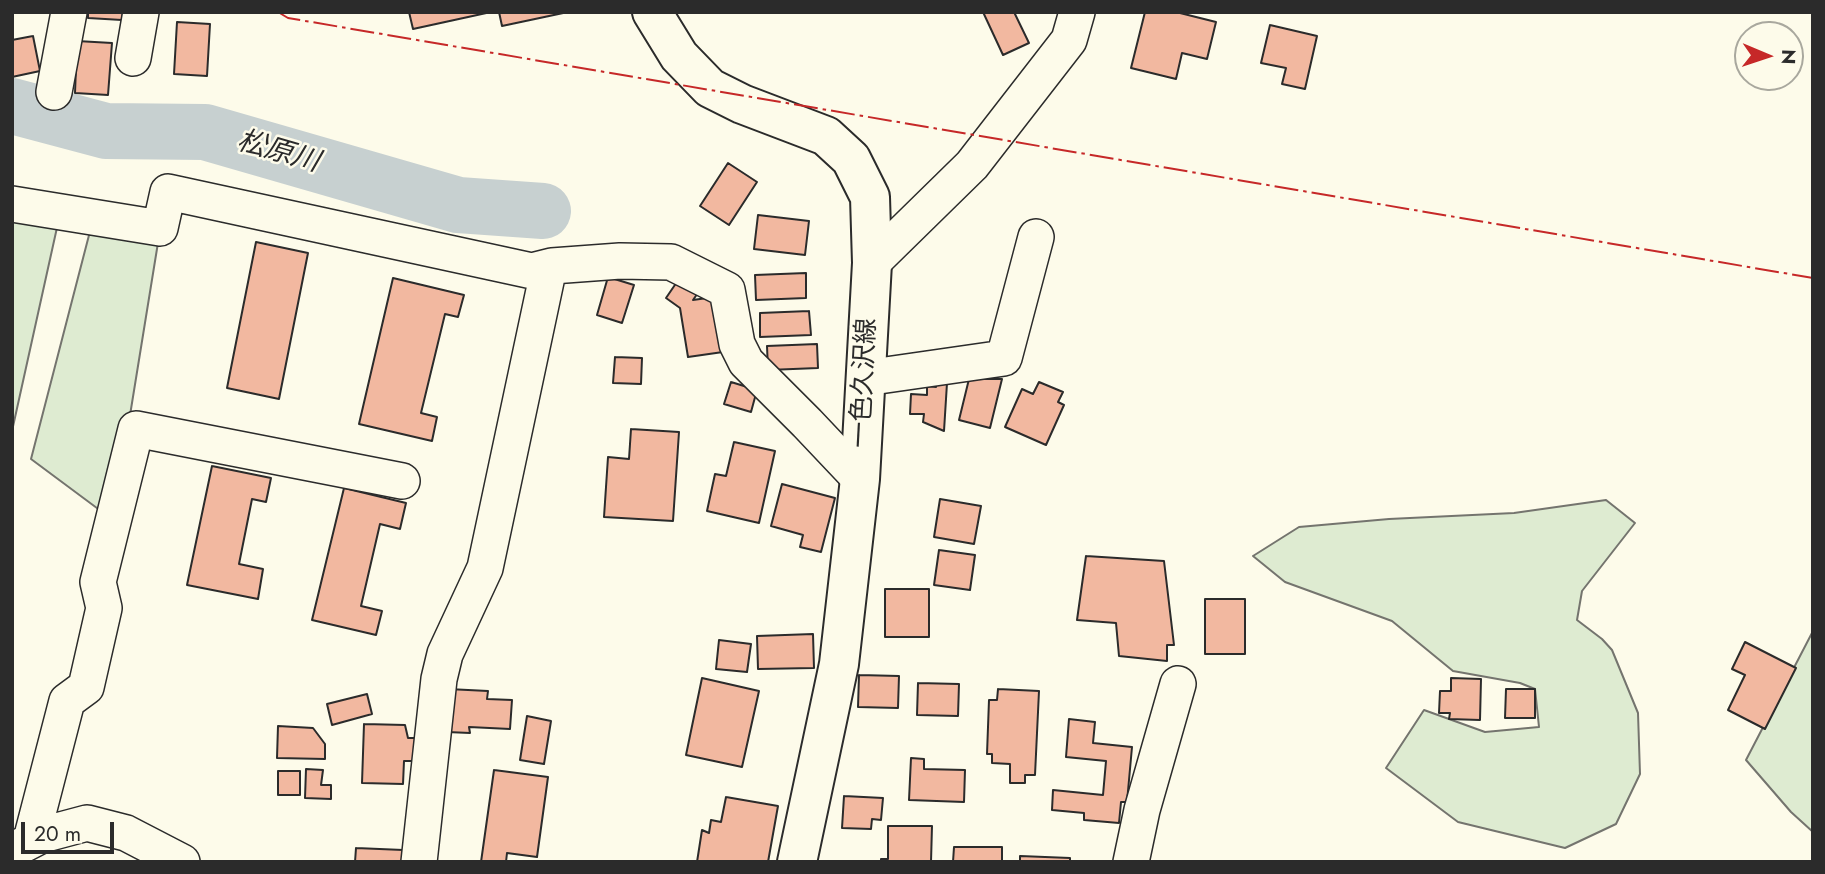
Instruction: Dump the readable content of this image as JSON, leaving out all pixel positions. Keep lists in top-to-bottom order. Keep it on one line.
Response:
{"streets":{"main road":["一色久沢線"]},"water":["松原川"],"scale_bar":"20 m","north":"right"}
